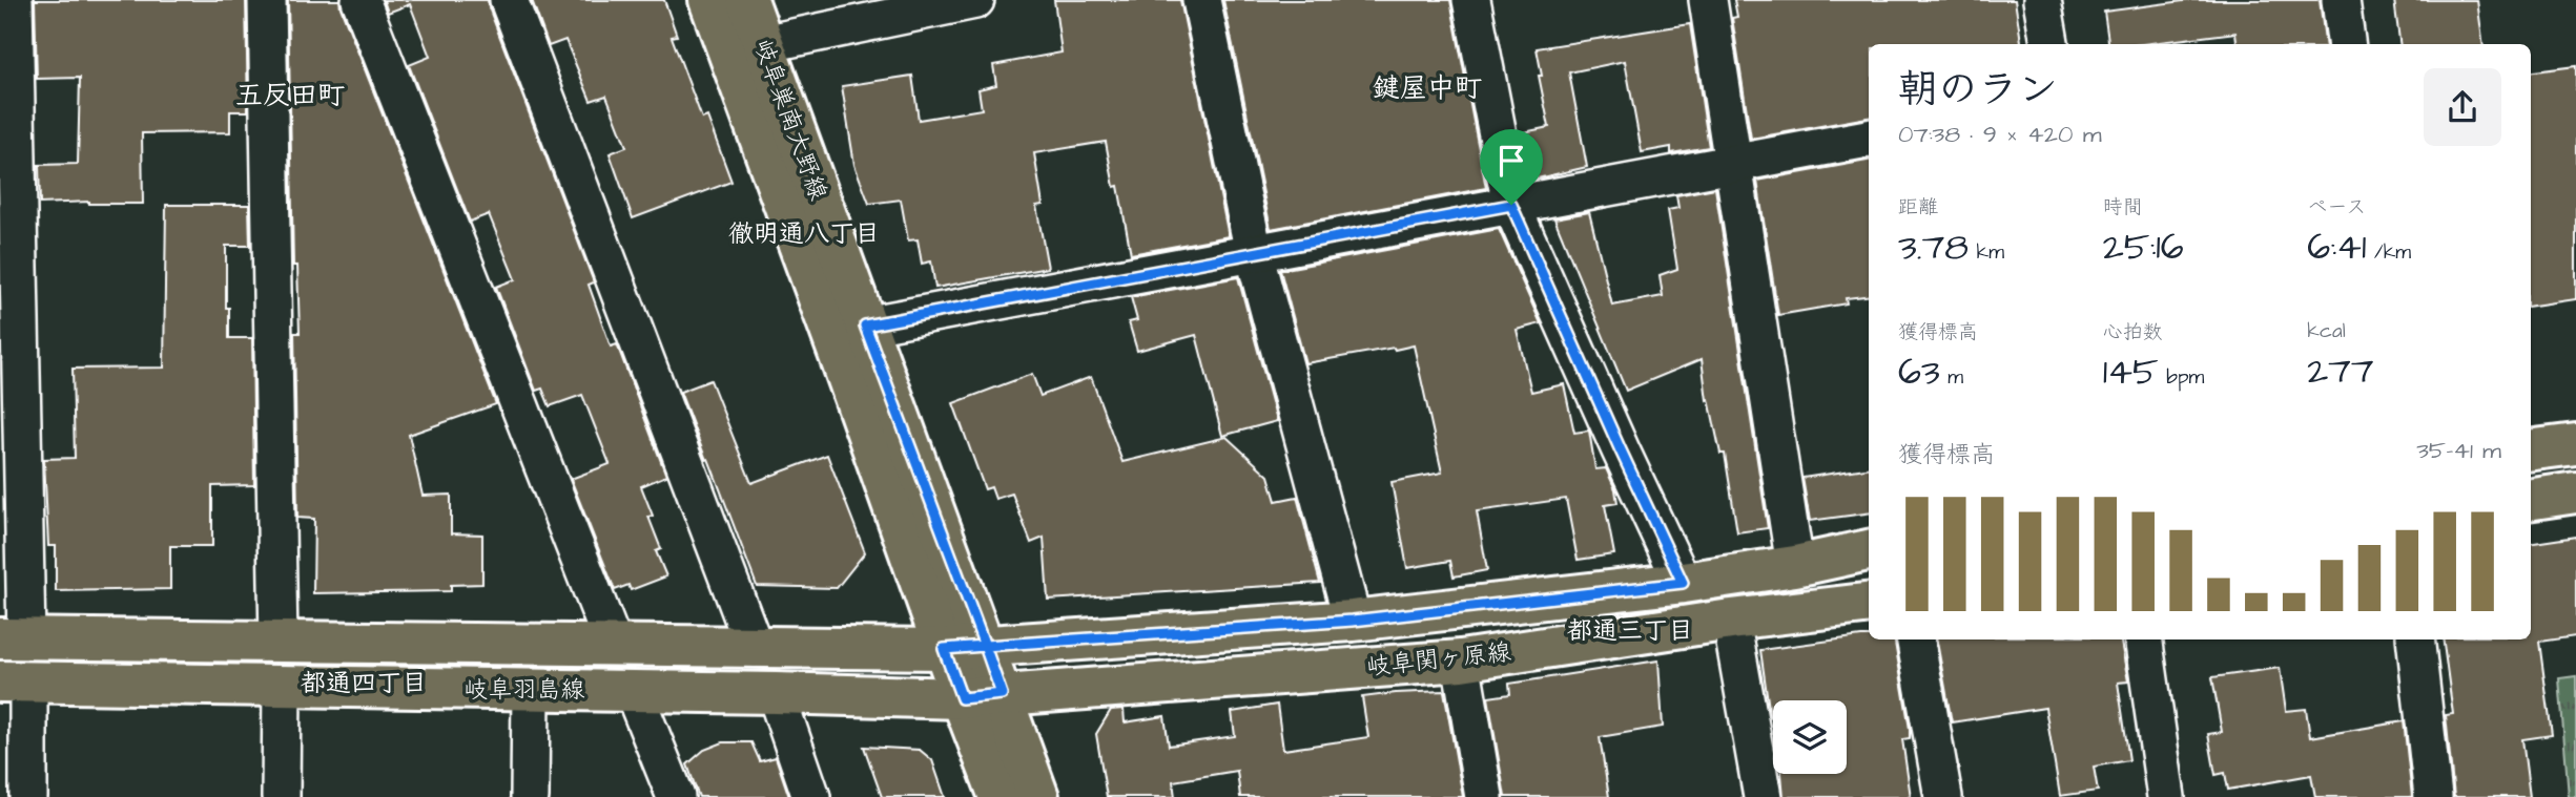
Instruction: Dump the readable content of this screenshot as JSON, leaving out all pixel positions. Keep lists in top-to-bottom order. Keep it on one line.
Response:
{"streets":{"main road":["岐阜巣南大野線","岐阜関ヶ原線","岐阜羽島線"]},"crossings":[["岐阜巣南大野線","岐阜関ヶ原線"],["岐阜巣南大野線","岐阜羽島線"],["岐阜関ヶ原線","岐阜羽島線"]],"districts":["鍵屋中町","五反田町","徹明通八丁目","都通三丁目","都通四丁目"],"page":{"heading":["朝のラン","07:38 · 9 × 420 m"],"stats":[["距離","3.78 km"],["時間","25:16"],["ペース","6:41 /km"],["獲得標高","63 m"],["心拍数","145 bpm"],["kcal","277"]],"chart":["獲得標高","35–41 m"]}}
